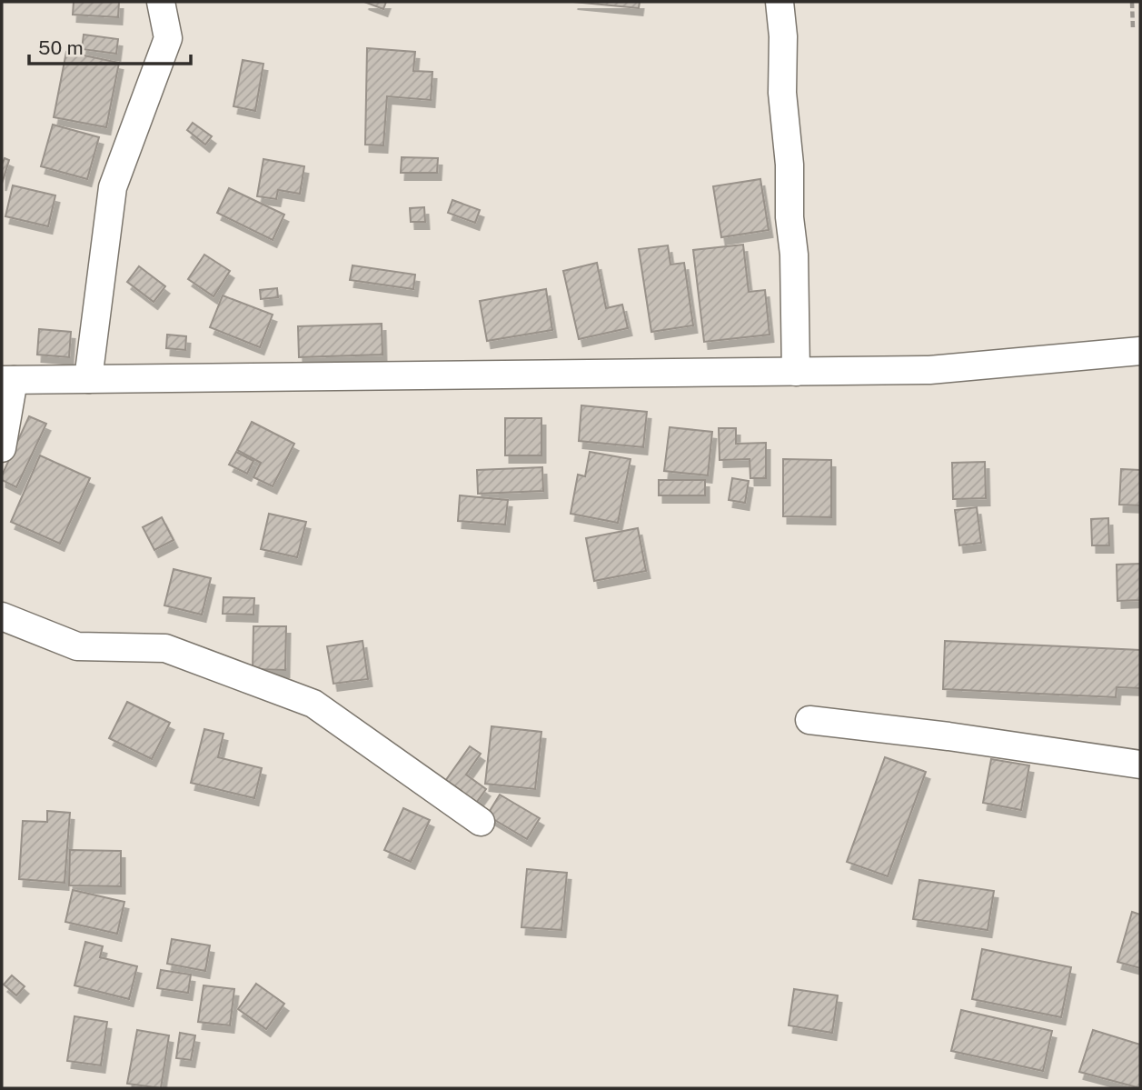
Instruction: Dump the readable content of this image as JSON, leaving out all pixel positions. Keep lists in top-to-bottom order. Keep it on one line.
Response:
{"scale_bar":"50 m"}
